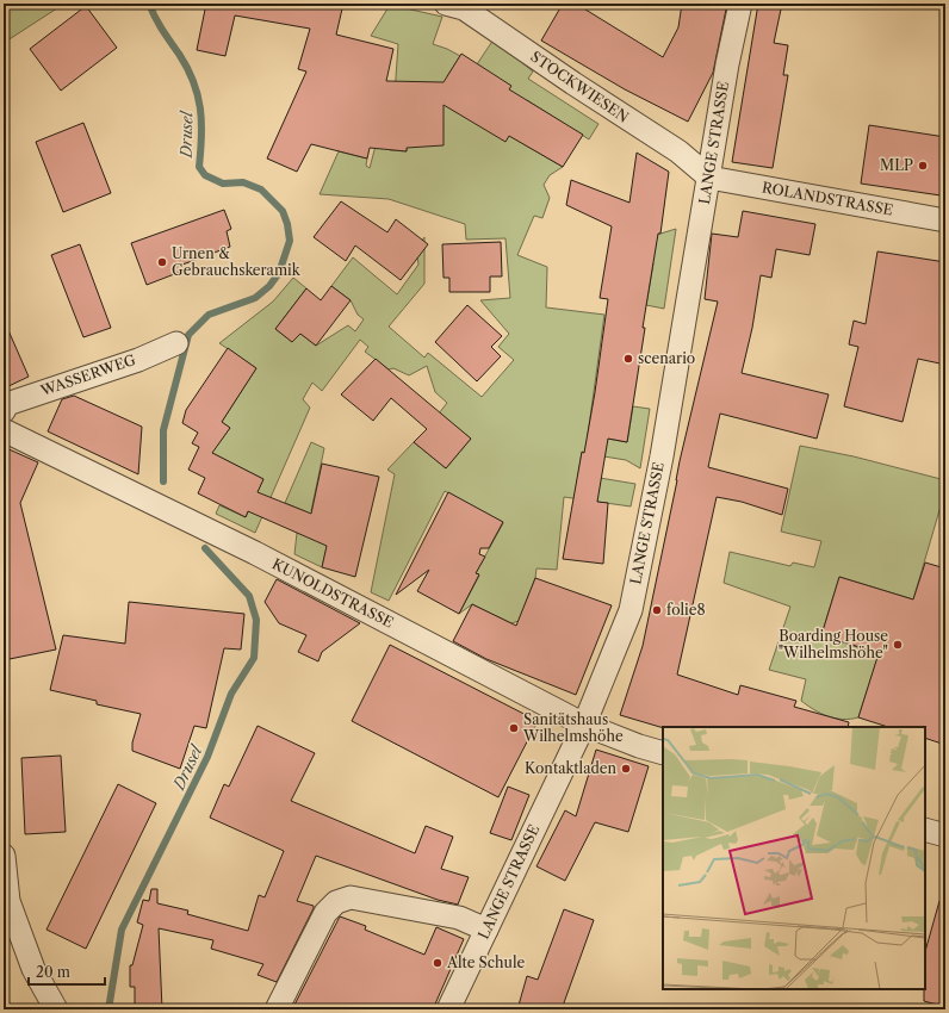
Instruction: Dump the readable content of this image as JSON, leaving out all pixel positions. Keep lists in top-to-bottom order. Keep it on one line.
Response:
{"streets":{"street":["STOCKWIESEN","LANGE STRASSE","ROLANDSTRASSE","WASSERWEG","KUNOLDSTRASSE"]},"crossings":[["STOCKWIESEN","LANGE STRASSE"],["STOCKWIESEN","ROLANDSTRASSE"],["LANGE STRASSE","ROLANDSTRASSE"],["LANGE STRASSE","KUNOLDSTRASSE"]],"water":["Drusel"],"places":["MLP","Urnen & Gebrauchskeramik","scenario","folie8","Boarding House \"Wilhelmshöhe\"","Sanitätshaus Wilhelmshöhe","Kontaktladen","Alte Schule"],"scale_bar":"20 m"}
